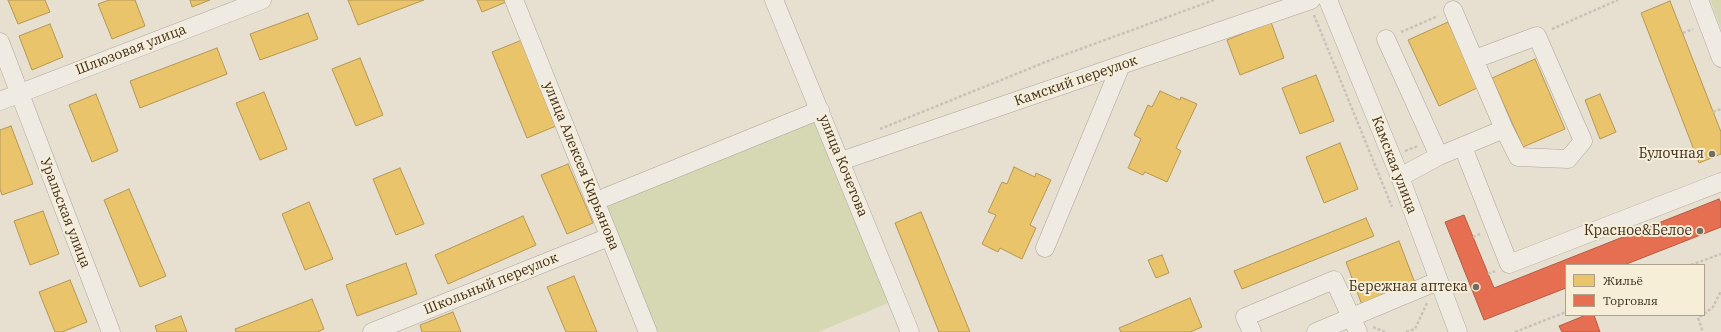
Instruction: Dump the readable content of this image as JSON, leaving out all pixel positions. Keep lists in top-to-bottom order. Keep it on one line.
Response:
{"streets":{"street":["Шлюзовая улица","Камский переулок","Камская улица","улица Алексея Кирьянова","улица Кочетова","Уральская улица","Школьный переулок"]},"crossings":[["Шлюзовая улица","Уральская улица"],["Камский переулок","улица Кочетова"],["улица Алексея Кирьянова","Школьный переулок"]],"places":["Булочная","Красное&Белое","Бережная аптека"],"legend":["Жильё","Торговля"]}
